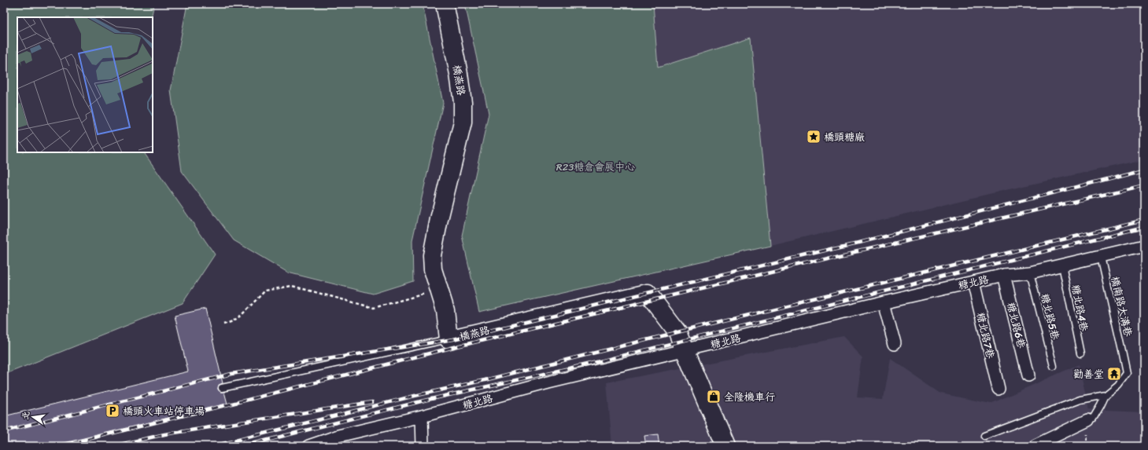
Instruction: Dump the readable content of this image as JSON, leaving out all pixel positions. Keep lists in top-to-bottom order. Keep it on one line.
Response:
{"streets":{"street":["橋燕路","糖北路","糖北路6巷","糖北路7巷"],"lane":["橋南路大溝巷","糖北路4巷","糖北路5巷"]},"crossings":[["橋燕路","糖北路"],["糖北路","橋南路大溝巷"],["糖北路","糖北路4巷"],["糖北路","糖北路5巷"],["糖北路","糖北路6巷"],["糖北路","糖北路7巷"]],"parks":["R23糖倉會展中心"],"places":{"place":["橋頭糖廠"],"temple":["勸善堂"],"shop":["全隆機車行"],"parking":["橋頭火車站停車場"]},"north":"left"}
